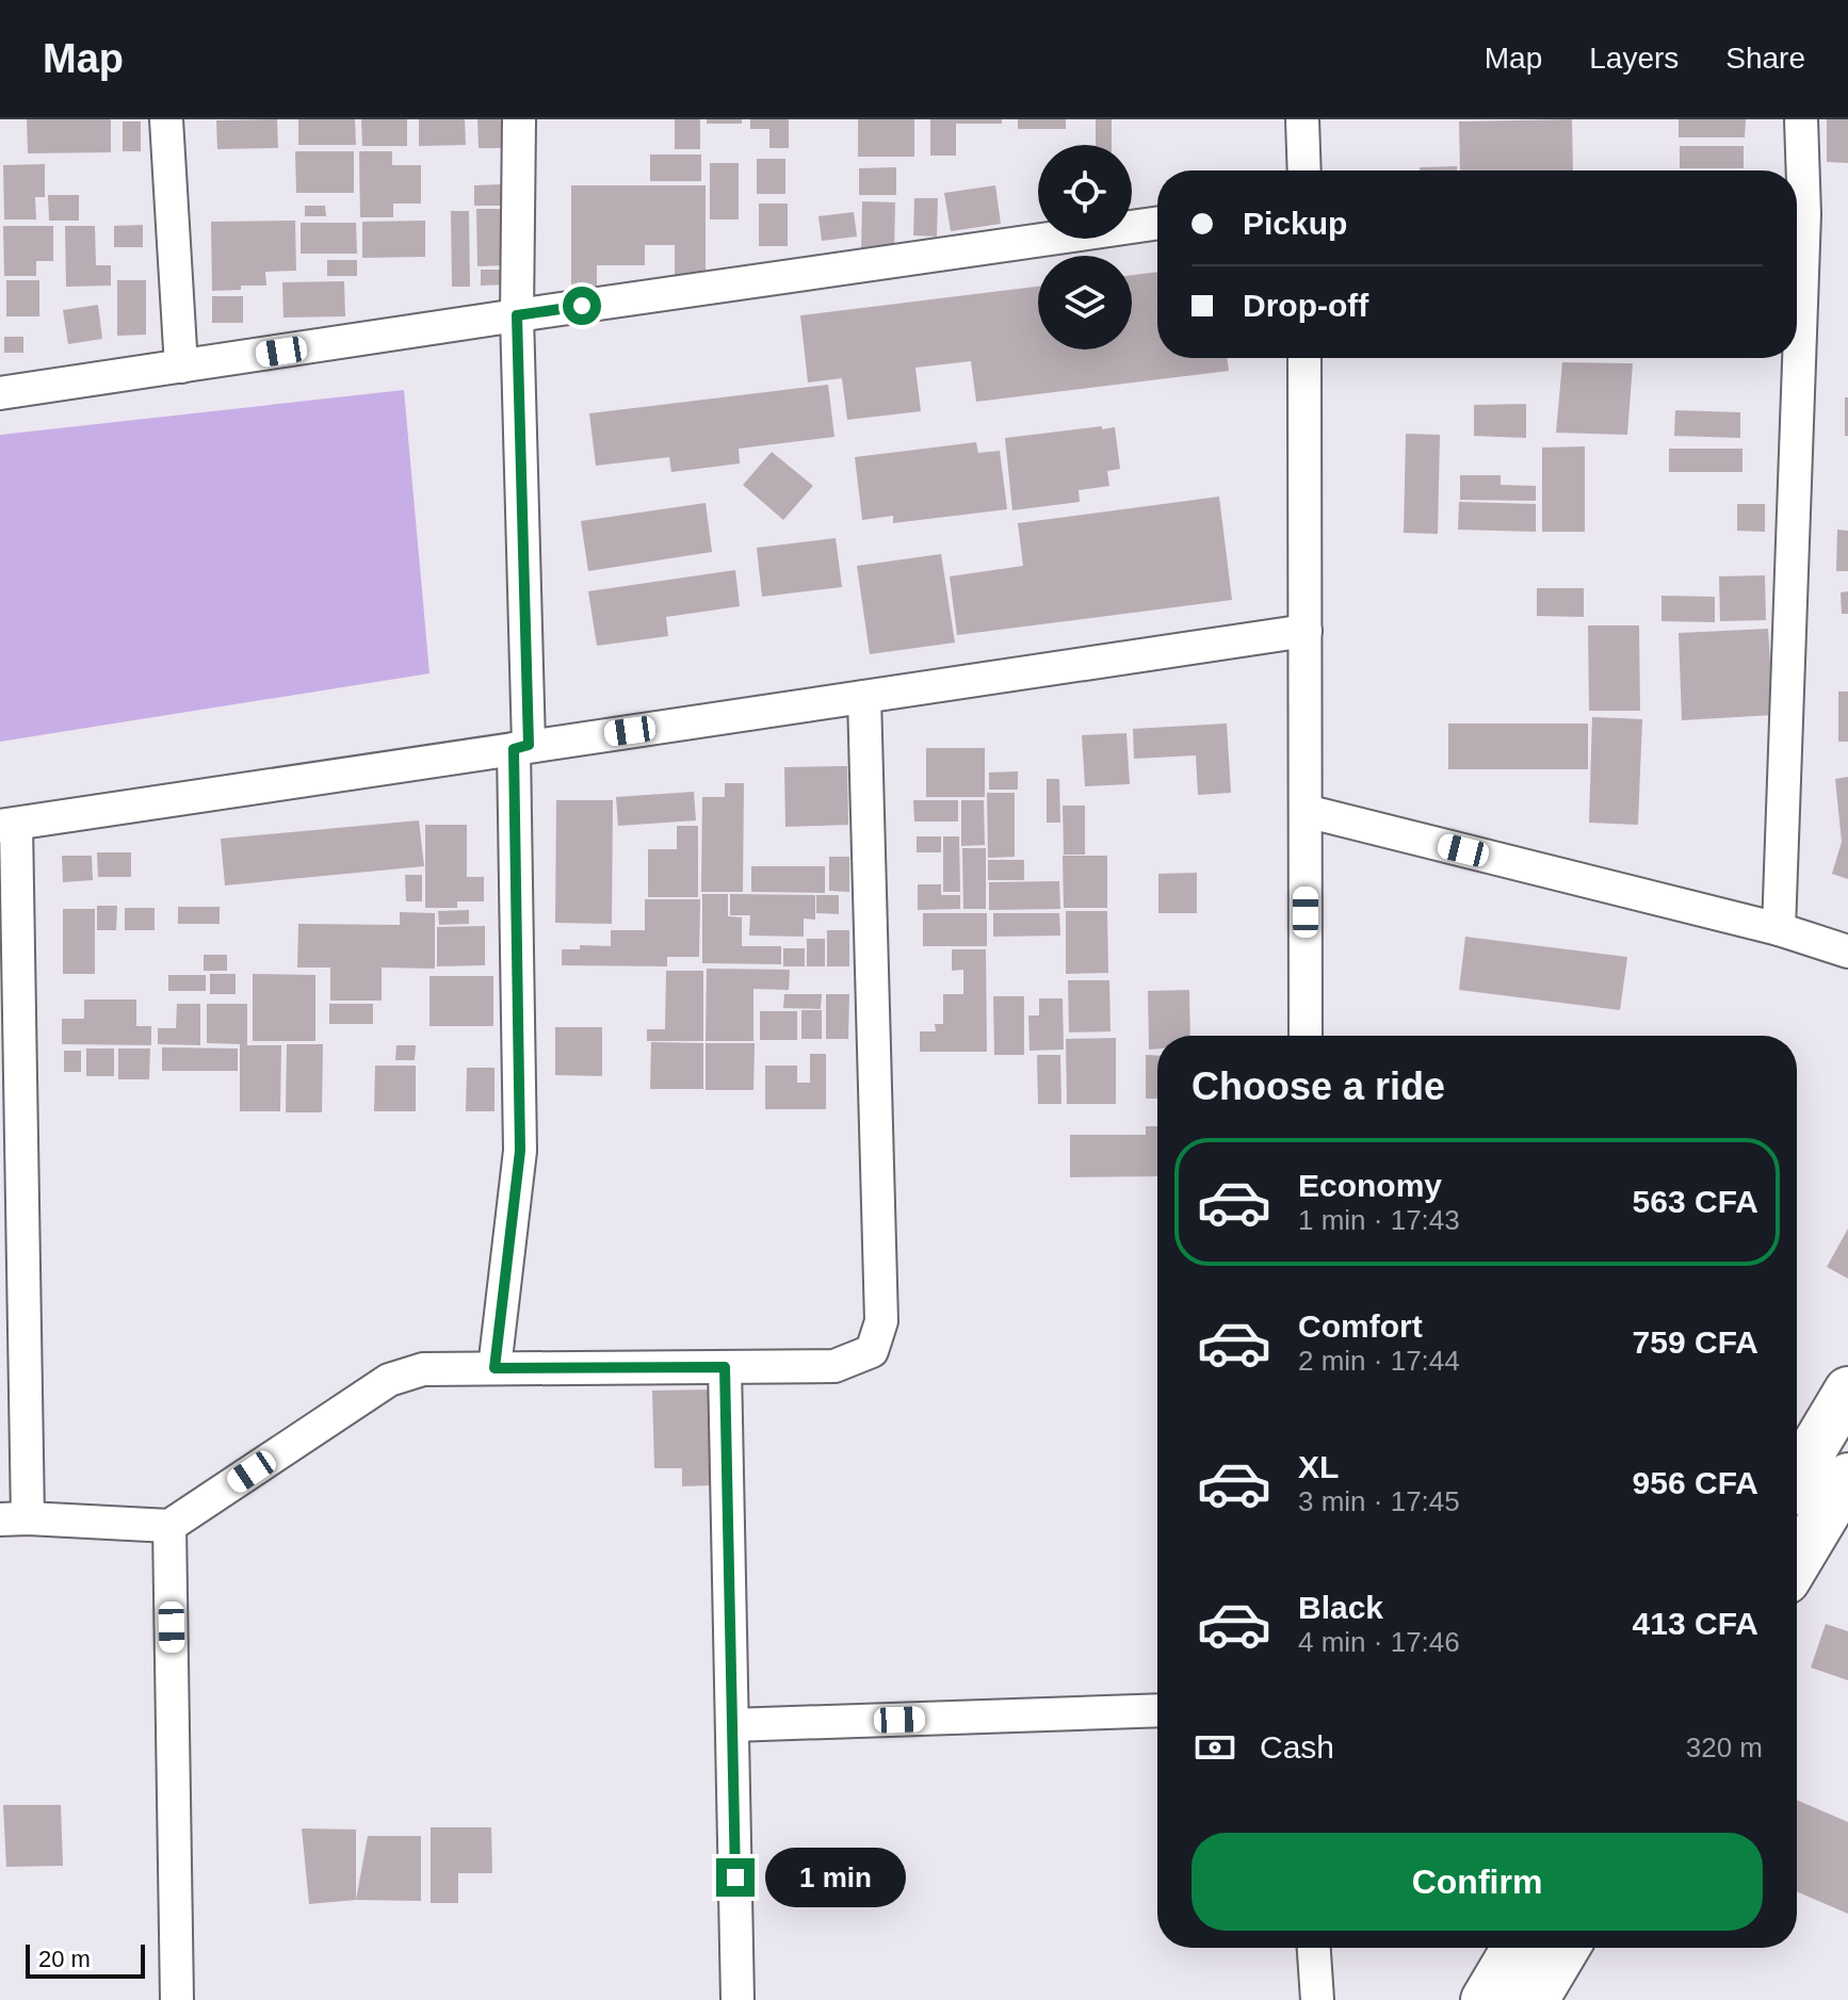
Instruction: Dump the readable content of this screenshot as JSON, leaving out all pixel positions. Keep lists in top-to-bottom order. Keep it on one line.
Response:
{"scale_bar":"20 m","page":{"header":"Map","nav":["Map","Layers","Share"],"banner":["Pickup","Drop-off"],"heading":"Choose a ride","list":[{"name":"Economy","note":"1 min · 17:43","value":"563 CFA"},{"name":"Comfort","note":"2 min · 17:44","value":"759 CFA"},{"name":"XL","note":"3 min · 17:45","value":"956 CFA"},{"name":"Black","note":"4 min · 17:46","value":"413 CFA"}],"pay":["Cash","320 m"],"buttons":"Confirm","bubble":"1 min","scale":"20 m"}}
